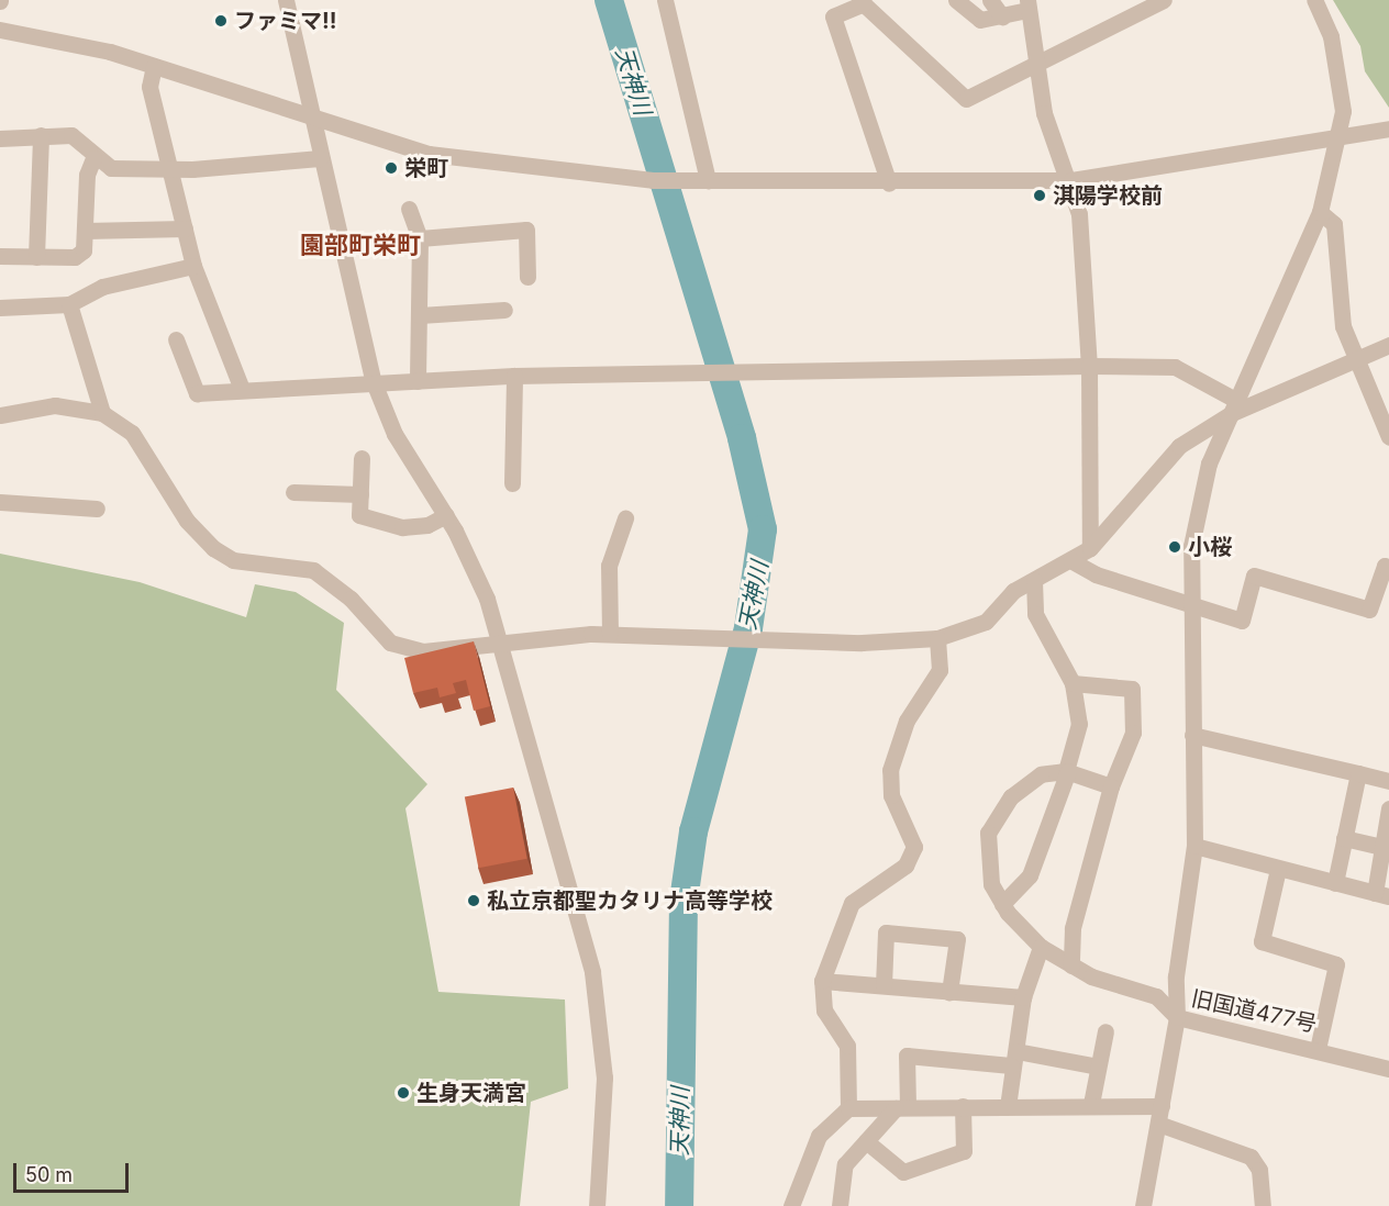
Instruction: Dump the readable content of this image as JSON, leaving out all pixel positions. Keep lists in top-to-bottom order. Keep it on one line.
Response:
{"streets":{"street":["旧国道477号"]},"districts":["園部町栄町"],"water":["天神川"],"places":["ファミマ!!","栄町","淇陽学校前","小桜","私立京都聖カタリナ高等学校","生身天満宮"],"scale_bar":"50 m"}
